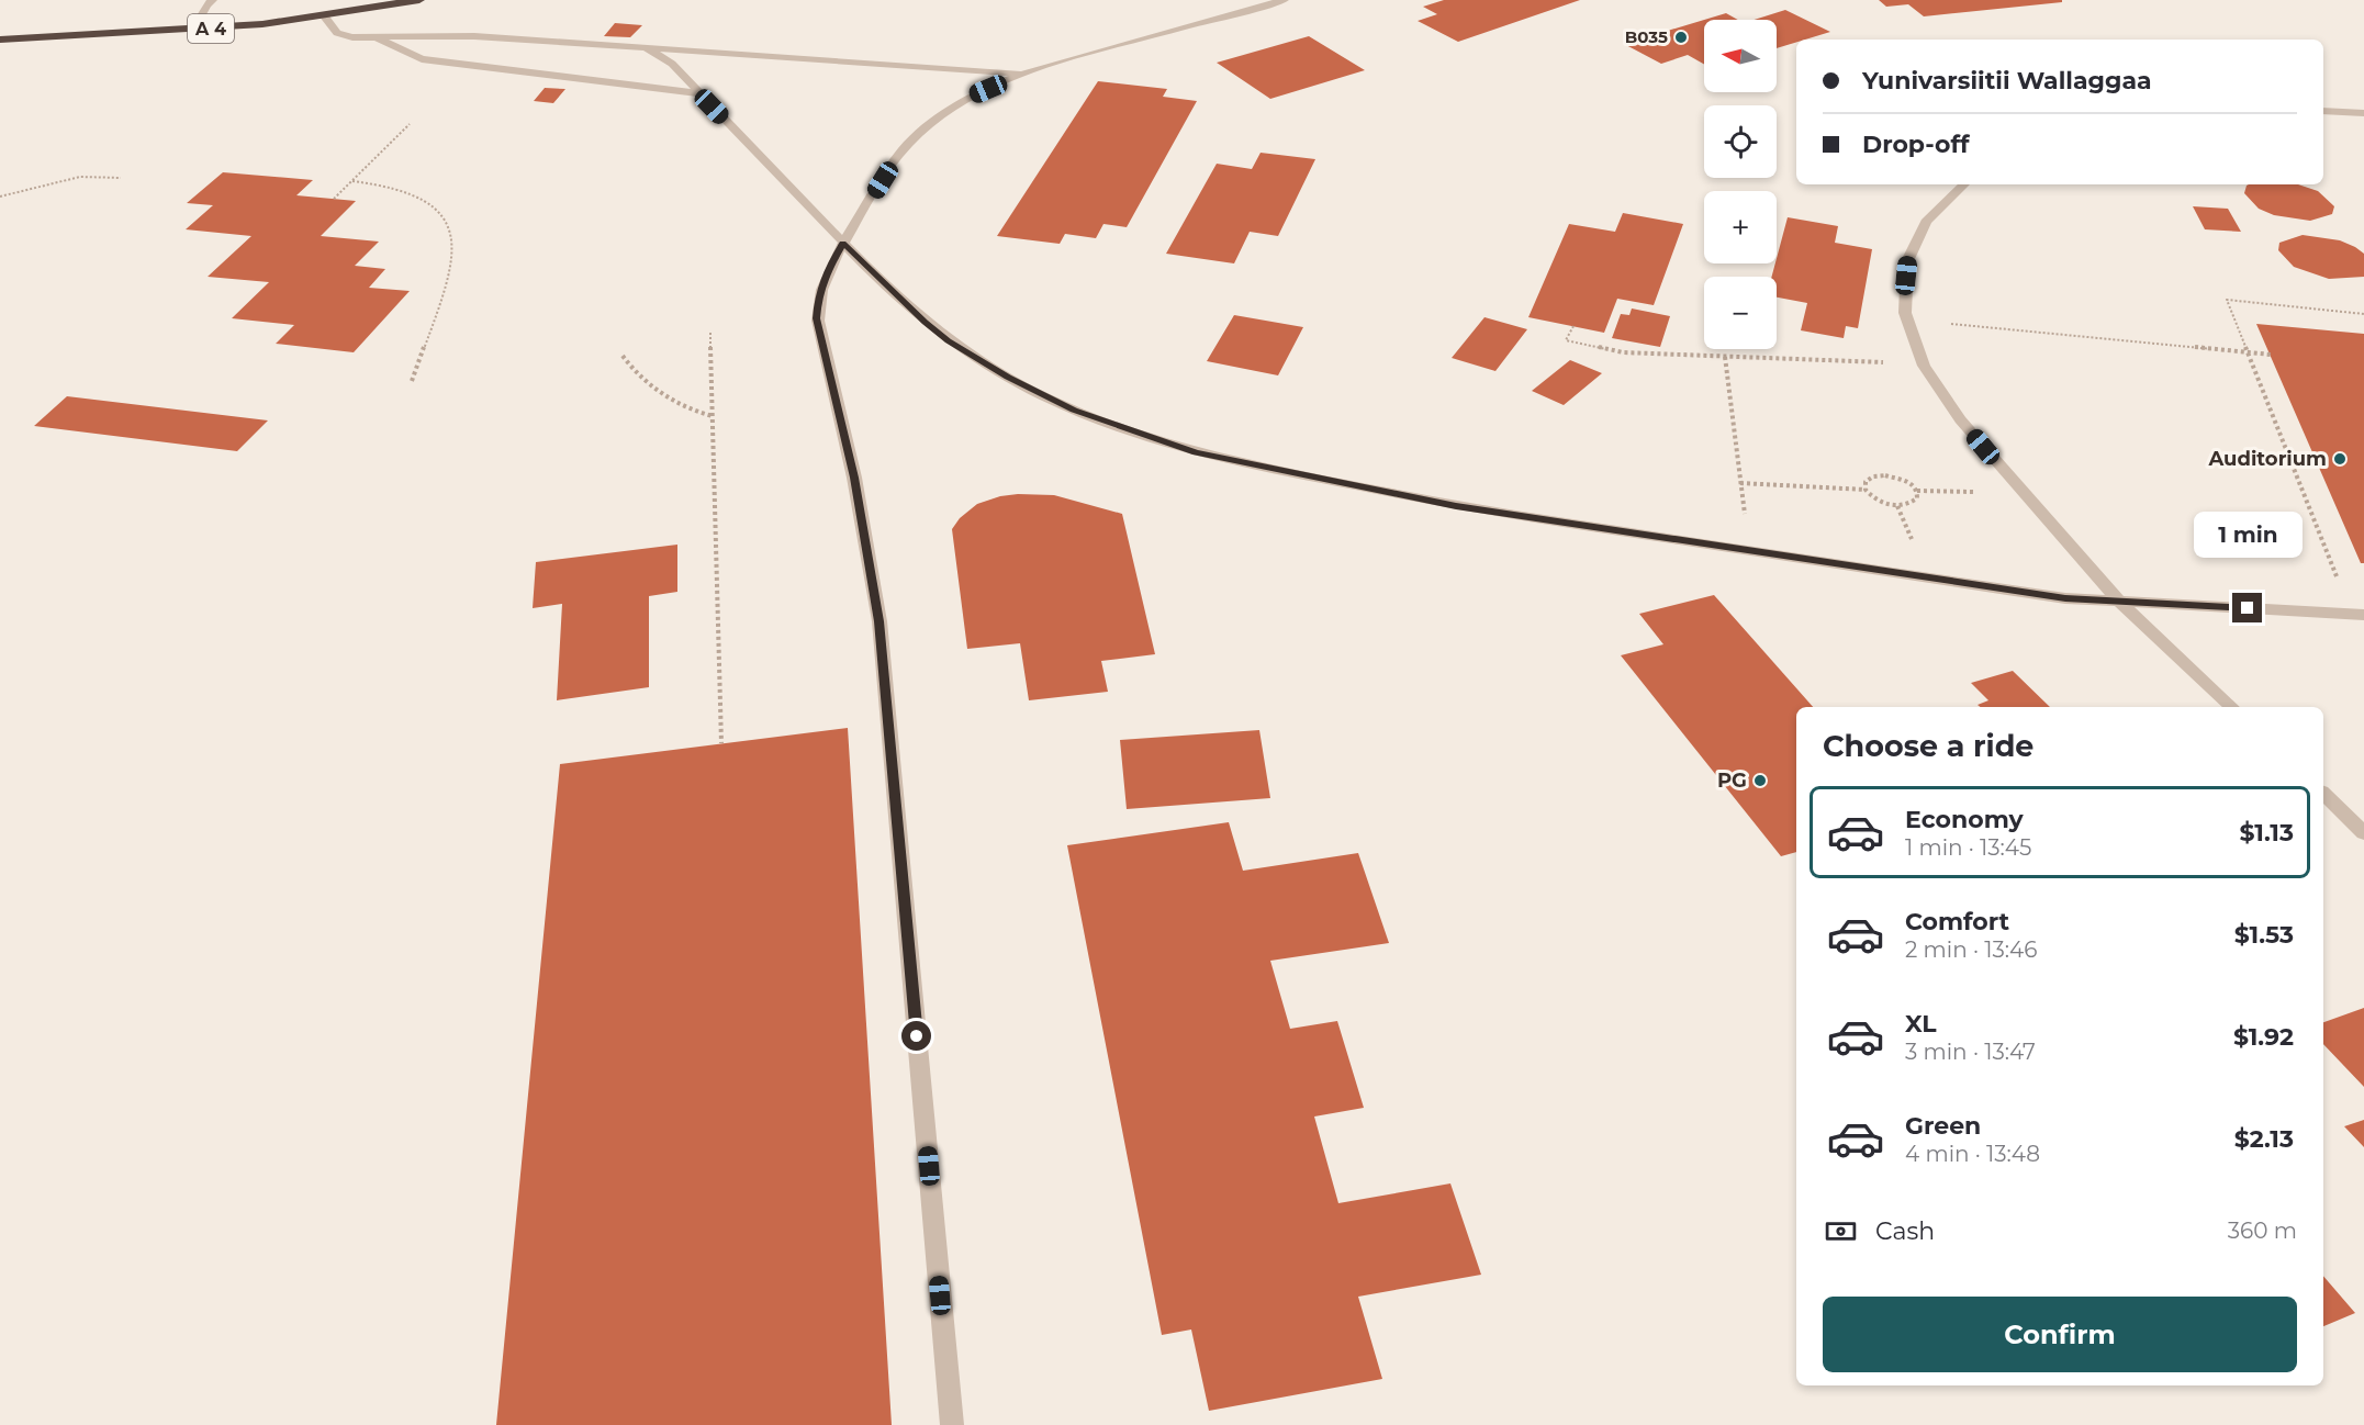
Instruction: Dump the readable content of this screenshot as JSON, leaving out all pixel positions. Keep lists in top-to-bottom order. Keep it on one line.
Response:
{"streets":{"highway":["A 4"]},"places":["B035","Auditorium","PG"],"north":"left","page":{"map_buttons":["+","−"],"banner":["Yunivarsiitii Wallaggaa","Drop-off"],"bubble":"1 min","heading":"Choose a ride","list":[{"name":"Economy","note":"1 min · 13:45","value":"$1.13"},{"name":"Comfort","note":"2 min · 13:46","value":"$1.53"},{"name":"XL","note":"3 min · 13:47","value":"$1.92"},{"name":"Green","note":"4 min · 13:48","value":"$2.13"}],"pay":["Cash","360 m"],"buttons":"Confirm"}}
